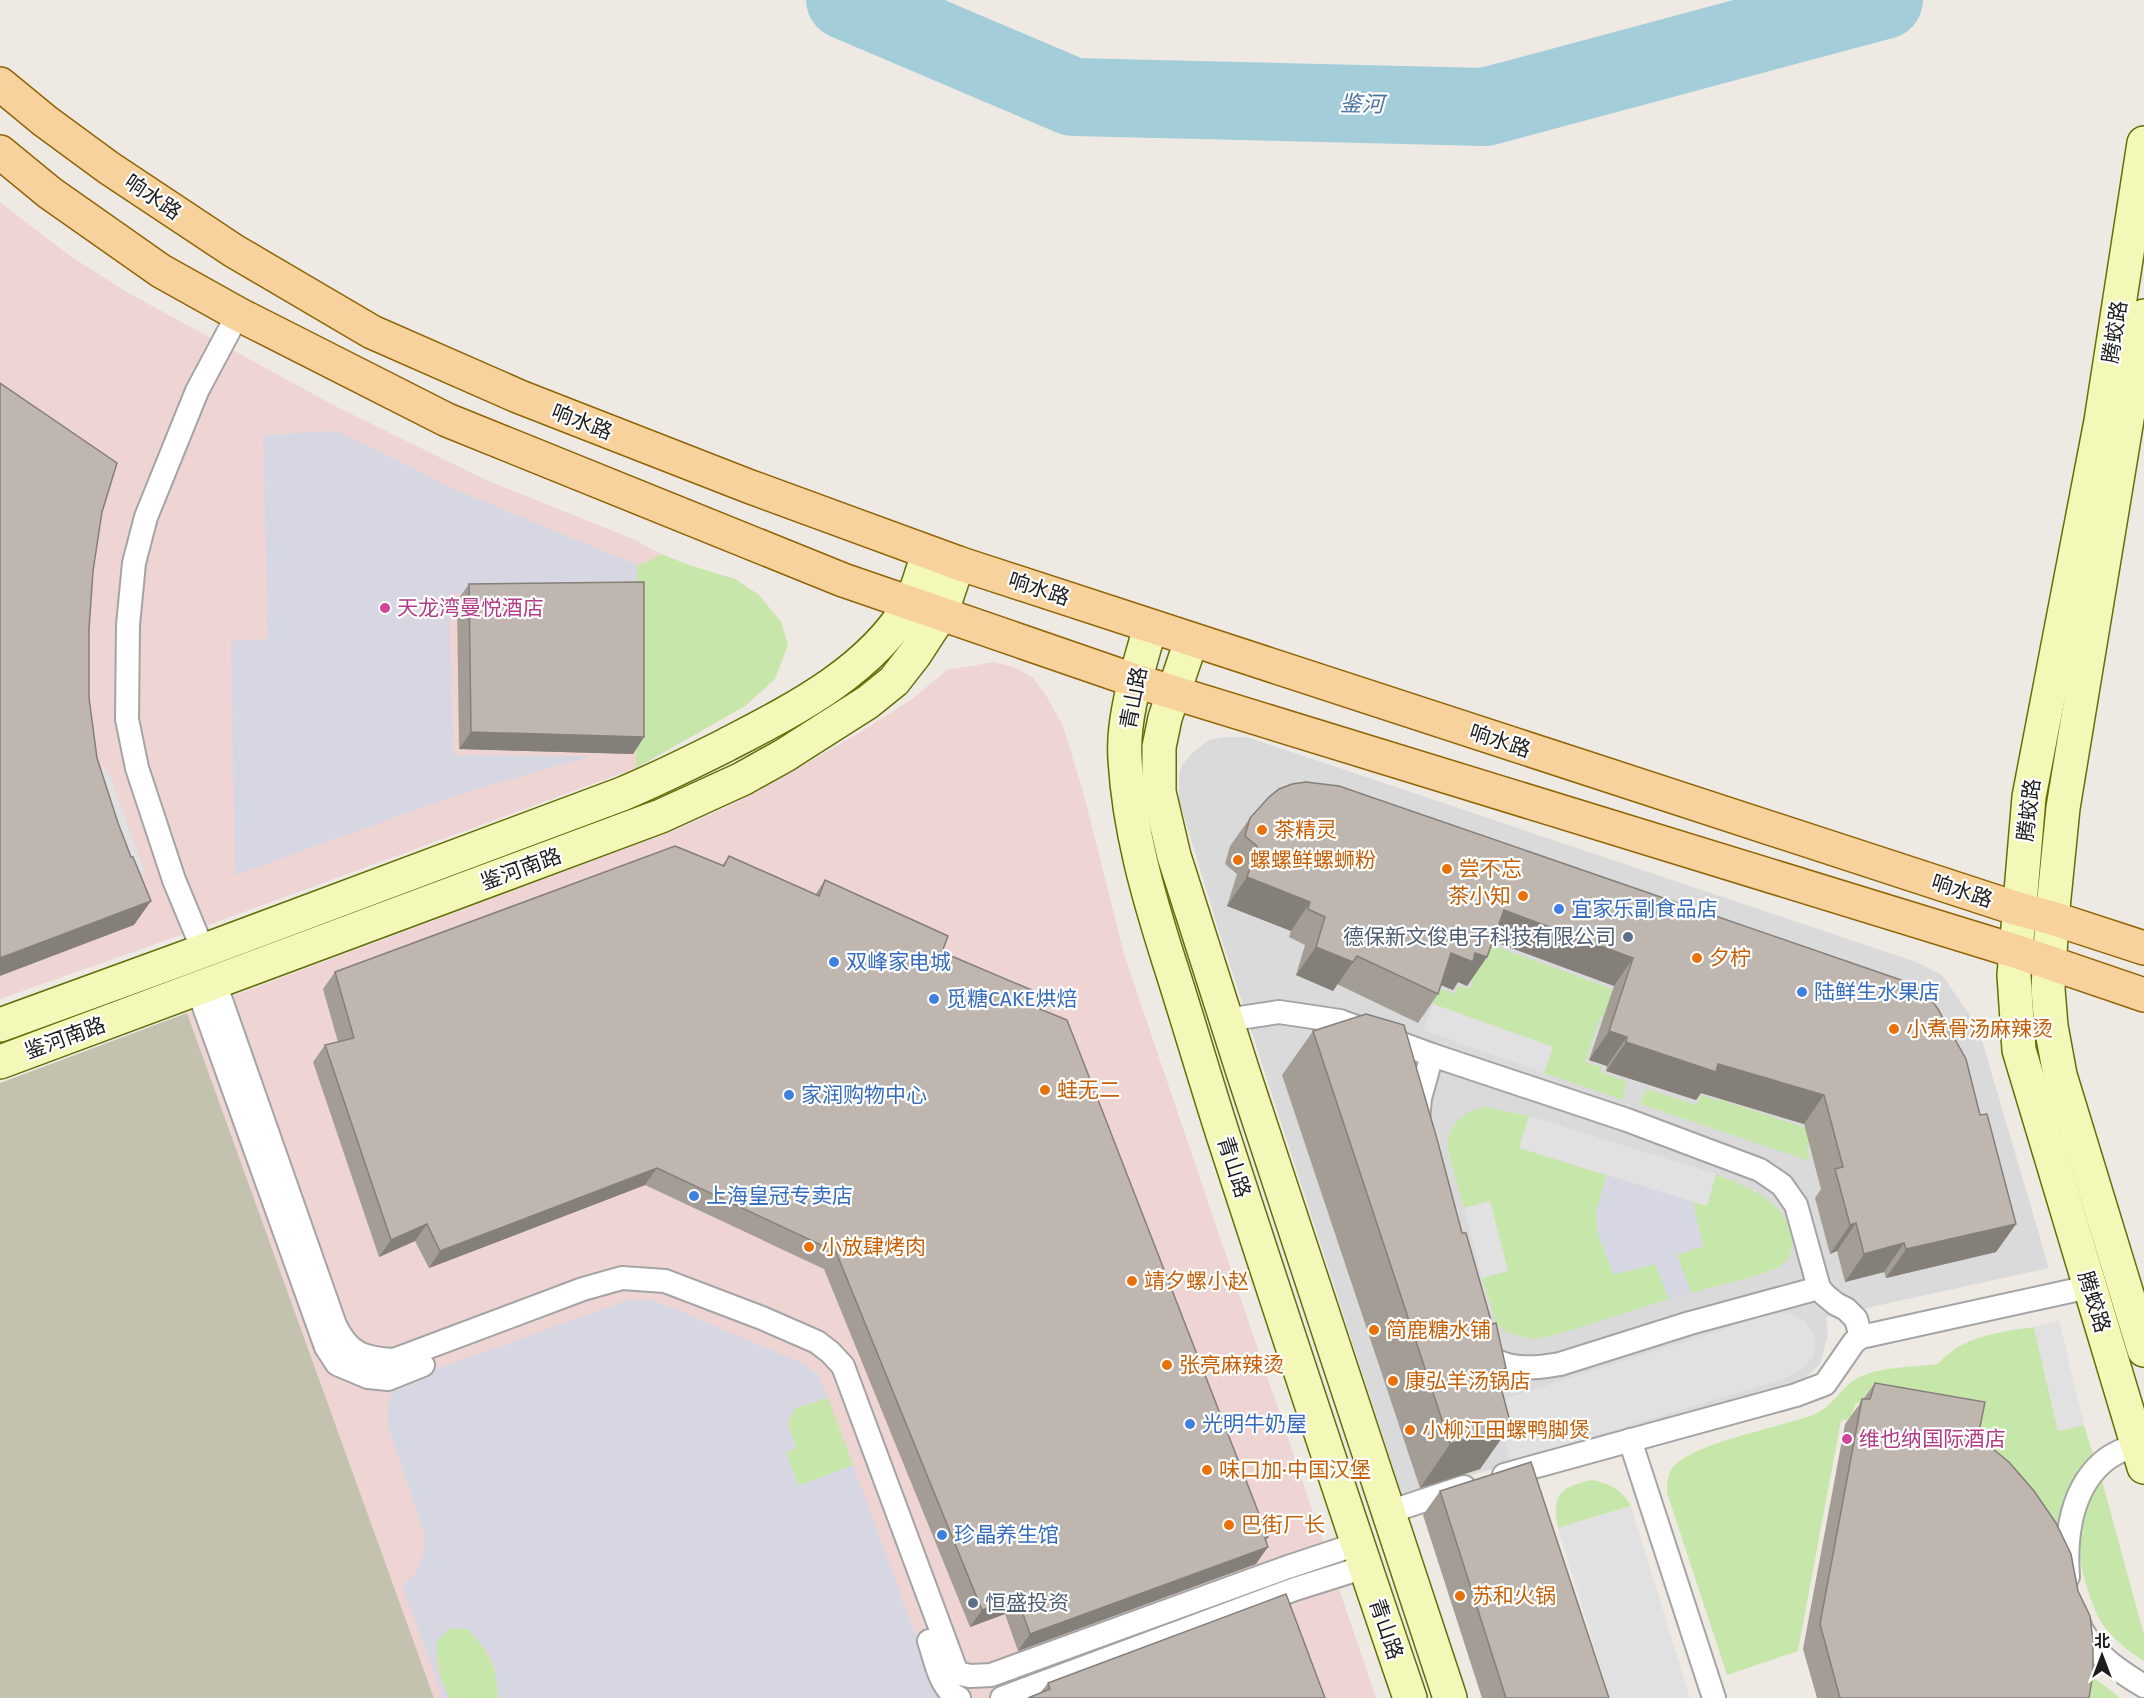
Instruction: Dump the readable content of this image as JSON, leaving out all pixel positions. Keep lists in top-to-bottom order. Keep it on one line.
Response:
{"streets":{"main road":["响水路"],"street":["腾蛟路","青山路","鉴河南路"]},"crossings":[["响水路","腾蛟路"],["响水路","青山路"],["响水路","鉴河南路"]],"water":["鉴河"],"places":["天龙湾曼悦酒店","茶精灵","螺螺鲜螺蛳粉","尝不忘","茶小知","宜家乐副食品店","德保新文俊电子科技有限公司","夕柠","双峰家电城","陆鲜生水果店","觅糖CAKE烘焙","小煮骨汤麻辣烫","蛙无二","家润购物中心","上海皇冠专卖店","小放肆烤肉","靖夕螺小赵","简鹿糖水铺","张亮麻辣烫","康弘羊汤锅店","光明牛奶屋","小柳江田螺鸭脚煲","维也纳国际酒店","味口加·中国汉堡","巴街厂长","珍晶养生馆","苏和火锅","恒盛投资"],"north":"top"}
